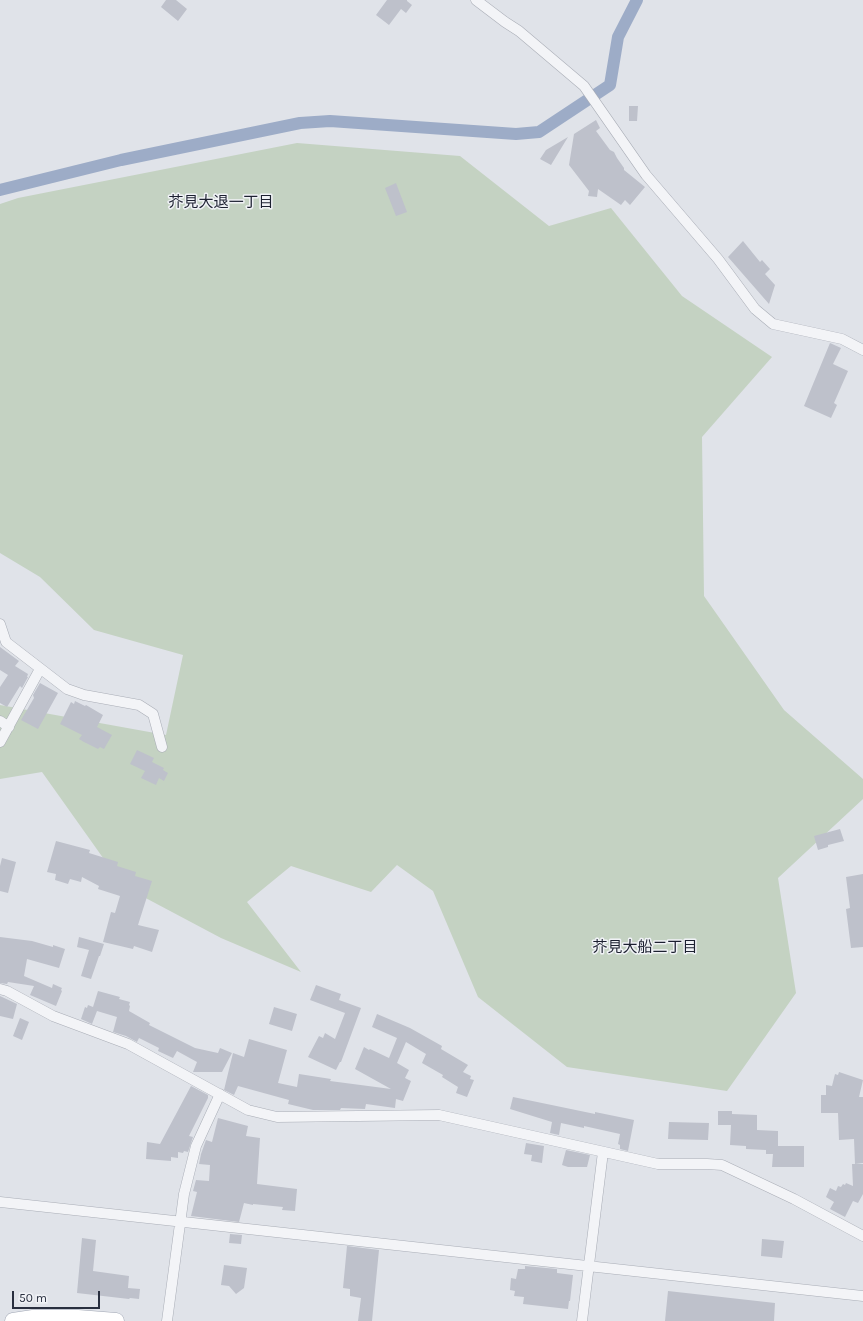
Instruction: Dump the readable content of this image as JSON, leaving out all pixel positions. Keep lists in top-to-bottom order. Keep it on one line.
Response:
{"districts":["芥見大退一丁目","芥見大船二丁目"],"scale_bar":"50 m"}
